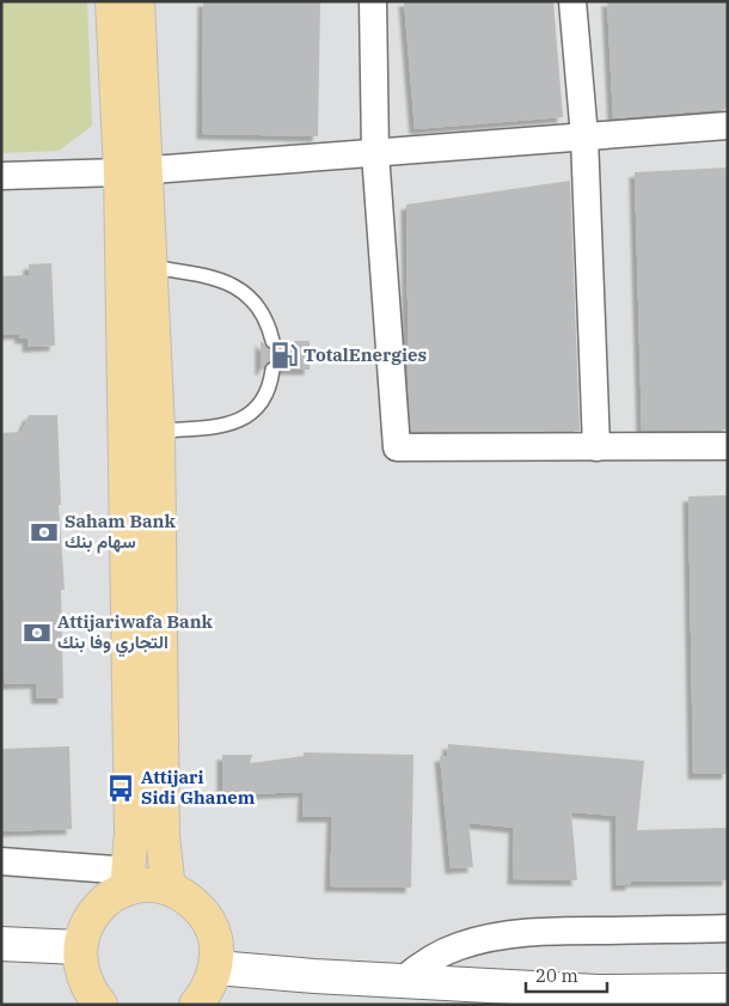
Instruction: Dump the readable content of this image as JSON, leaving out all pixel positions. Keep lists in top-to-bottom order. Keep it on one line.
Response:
{"places":{"fuel station":["TotalEnergies"],"bank":["Saham Bank سهام بنك","Attijariwafa Bank التجاري وفا بنك"],"bus stop":["Attijari Sidi Ghanem"]},"scale_bar":"20 m"}
